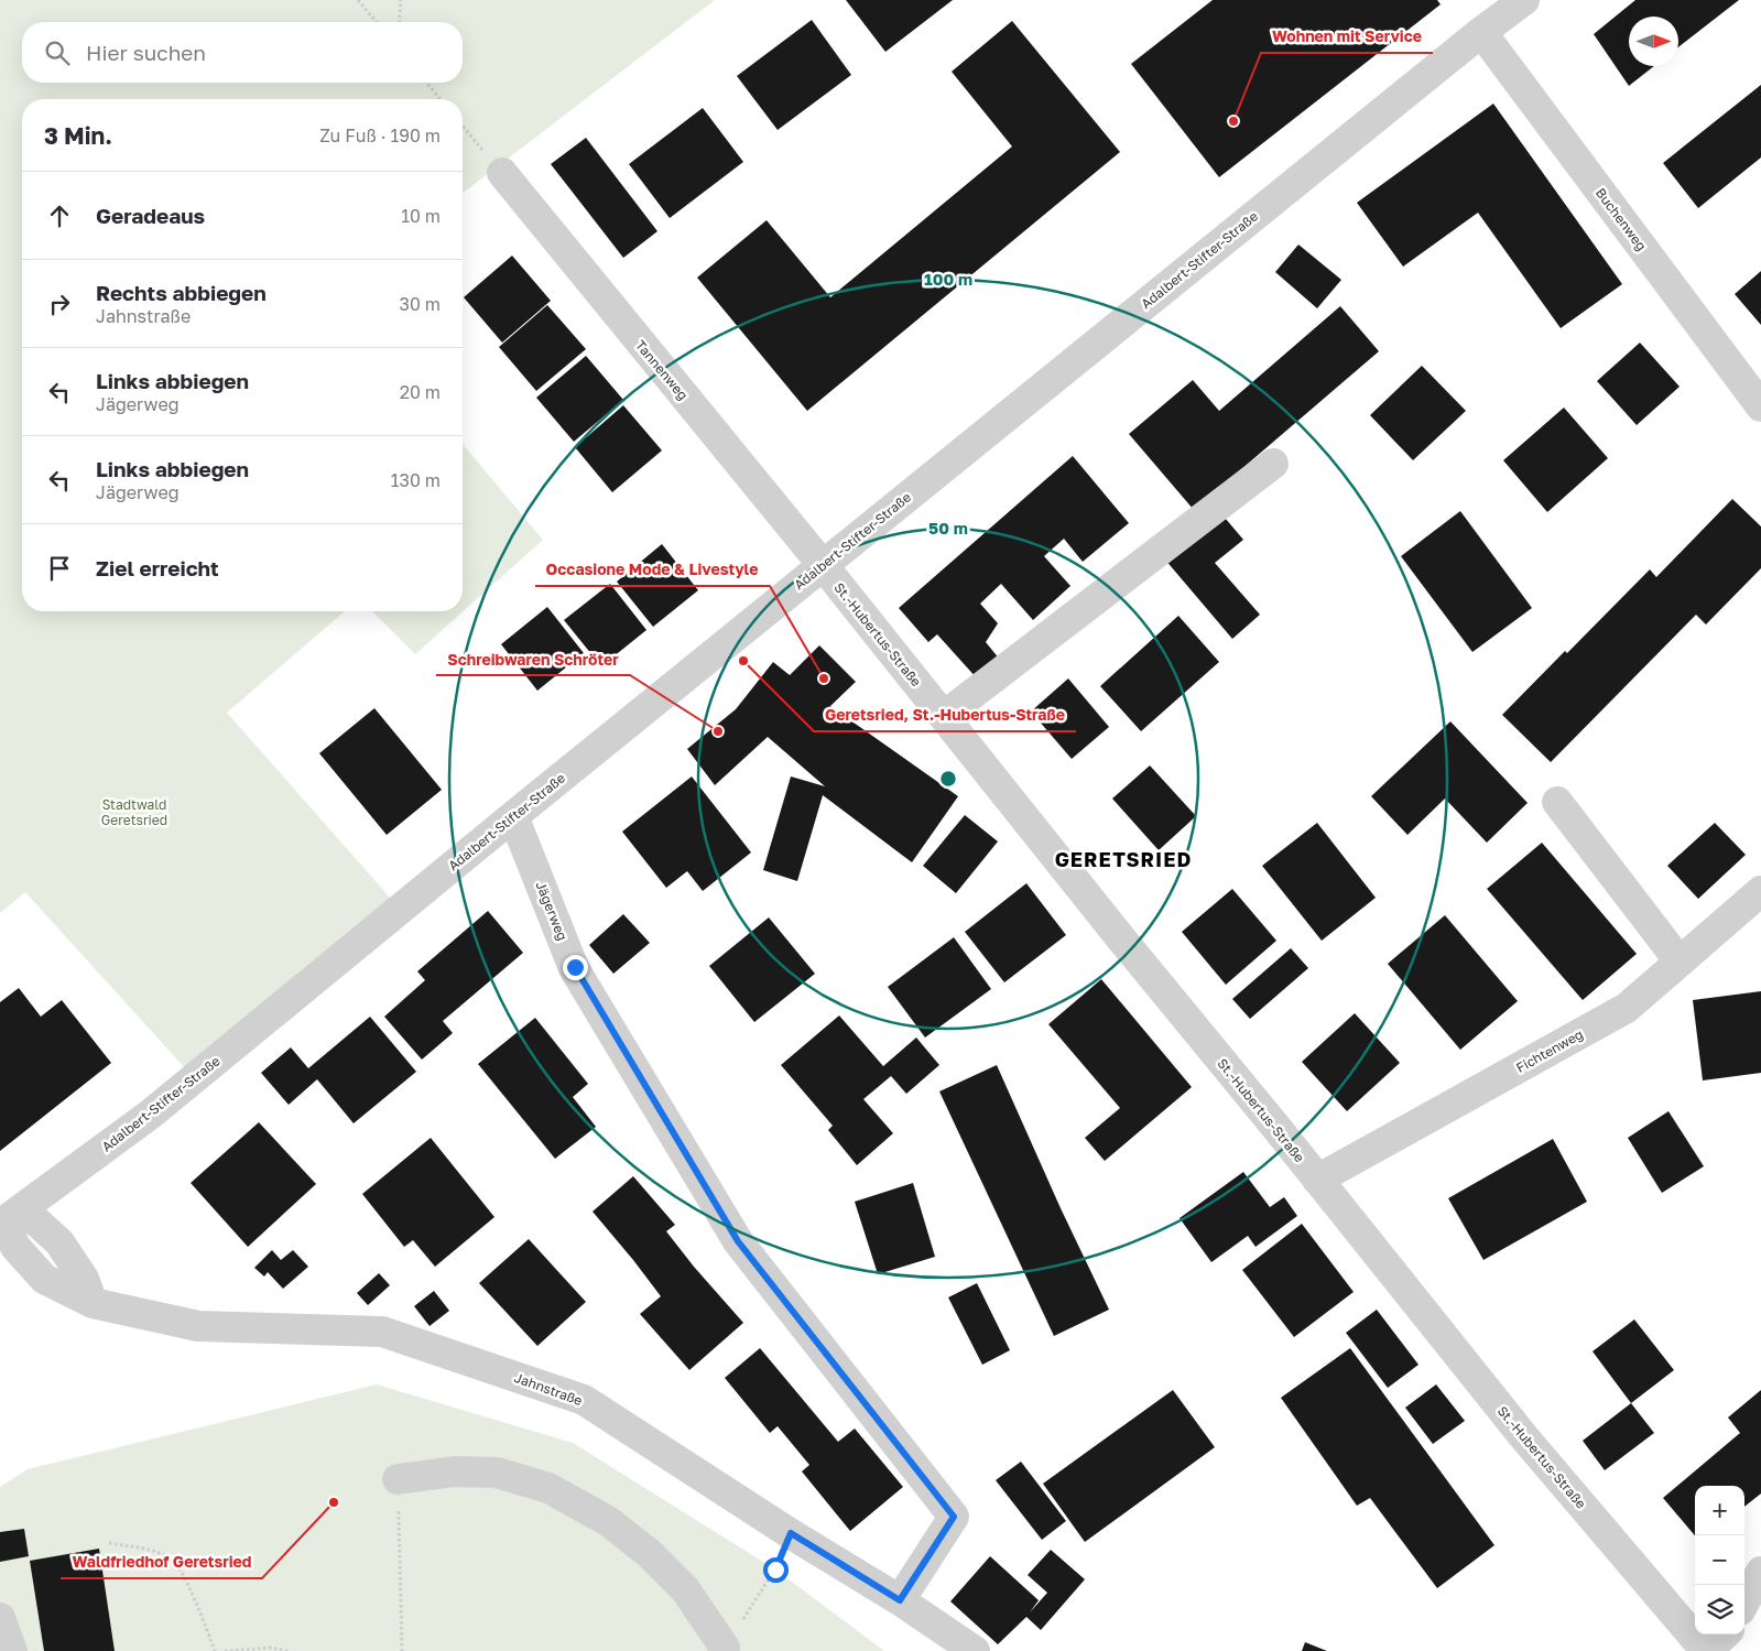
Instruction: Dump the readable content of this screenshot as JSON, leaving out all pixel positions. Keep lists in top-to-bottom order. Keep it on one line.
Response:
{"streets":{"street":["Buchenweg","Adalbert-Stifter-Straße","Tannenweg","St.-Hubertus-Straße","Jägerweg","Fichtenweg","Jahnstraße"]},"crossings":[["Buchenweg","Adalbert-Stifter-Straße"],["Adalbert-Stifter-Straße","Tannenweg"],["Adalbert-Stifter-Straße","St.-Hubertus-Straße"],["Adalbert-Stifter-Straße","Jägerweg"],["Adalbert-Stifter-Straße","Jahnstraße"],["Tannenweg","St.-Hubertus-Straße"],["St.-Hubertus-Straße","Fichtenweg"],["Jägerweg","Jahnstraße"]],"districts":["GERETSRIED"],"parks":["Stadtwald Geretsried"],"places":["Wohnen mit Service","Geretsried, St.-Hubertus-Straße","Occasione Mode & Livestyle","Schreibwaren Schröter","Waldfriedhof Geretsried"],"north":"right","page":{"search":"Hier suchen","heading":["3 Min.","Zu Fuß · 190 m"],"list":[["Geradeaus","10 m"],["Rechts abbiegen","Jahnstraße","30 m"],["Links abbiegen","Jägerweg","20 m"],["Links abbiegen","Jägerweg","130 m"],"Ziel erreicht"],"map_buttons":["+","−"]},"rings":["100 m","50 m"]}
